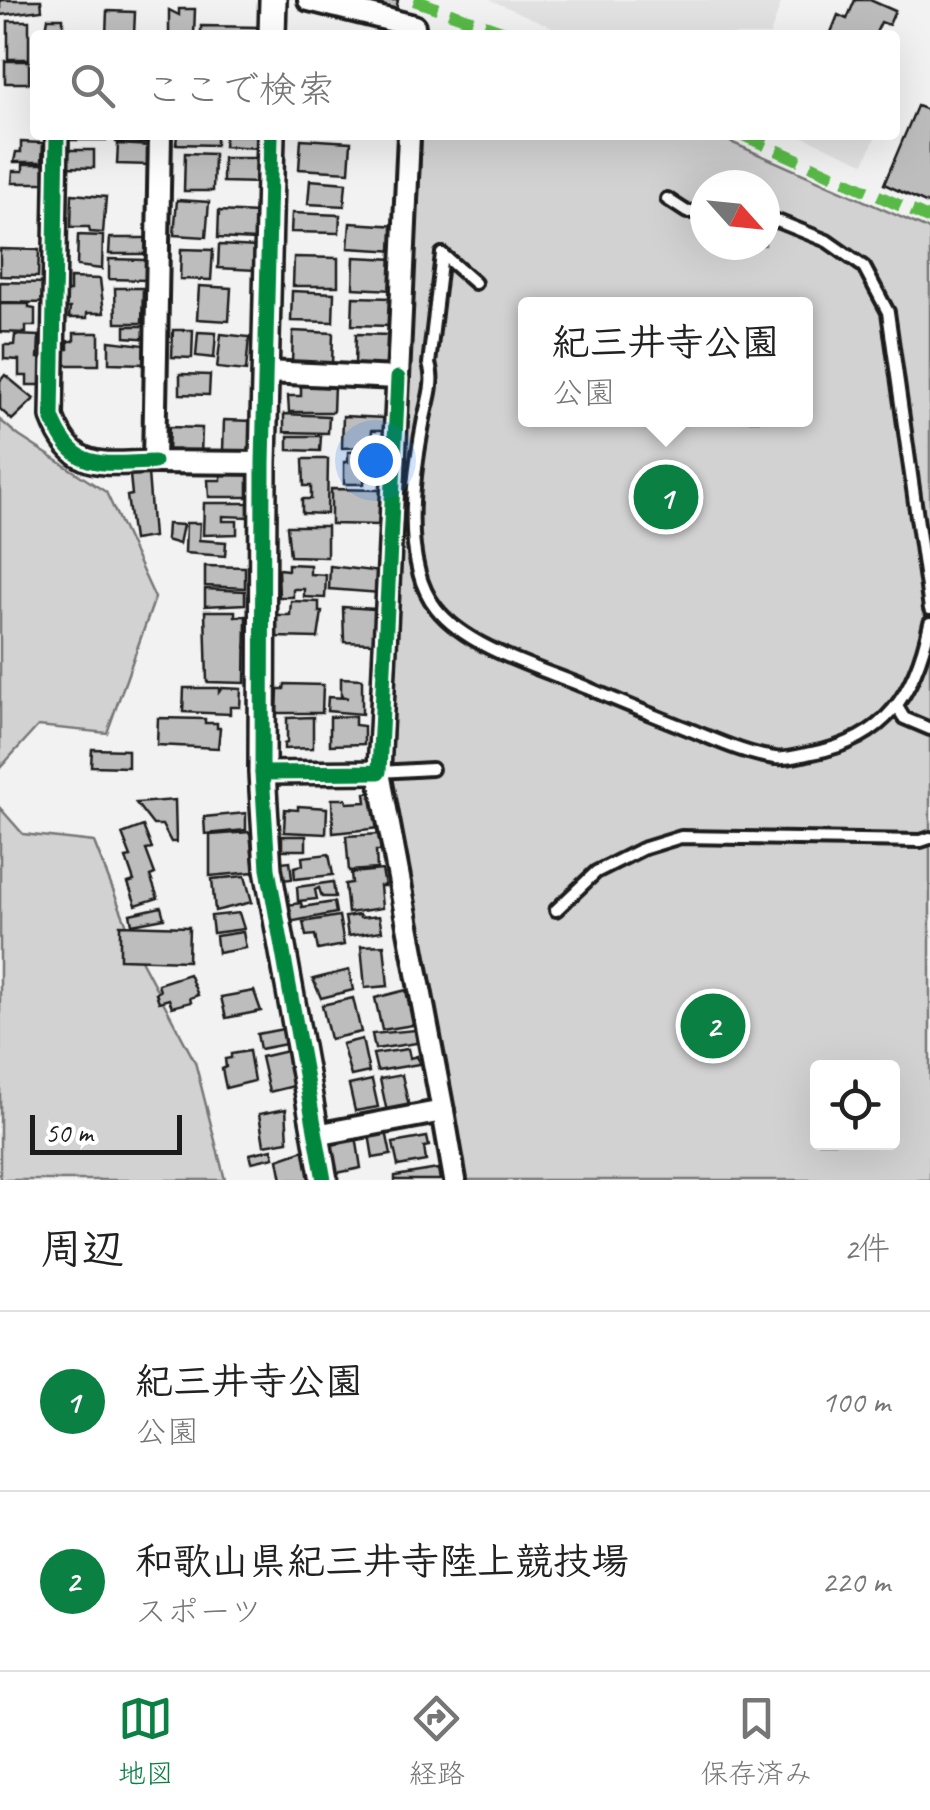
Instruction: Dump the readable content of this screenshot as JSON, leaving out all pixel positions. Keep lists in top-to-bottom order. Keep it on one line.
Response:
{"scale_bar":"50 m","north":"bottom right","page":{"search":"ここで検索","popup":["紀三井寺公園","公園"],"pins":["1","2"],"scale":"50 m","heading":["周辺","2件"],"list":[{"mark":"1","name":"紀三井寺公園","note":"公園","value":"100 m"},{"mark":"2","name":"和歌山県紀三井寺陸上競技場","note":"スポーツ","value":"220 m"}],"nav":["地図","経路","保存済み"]}}
